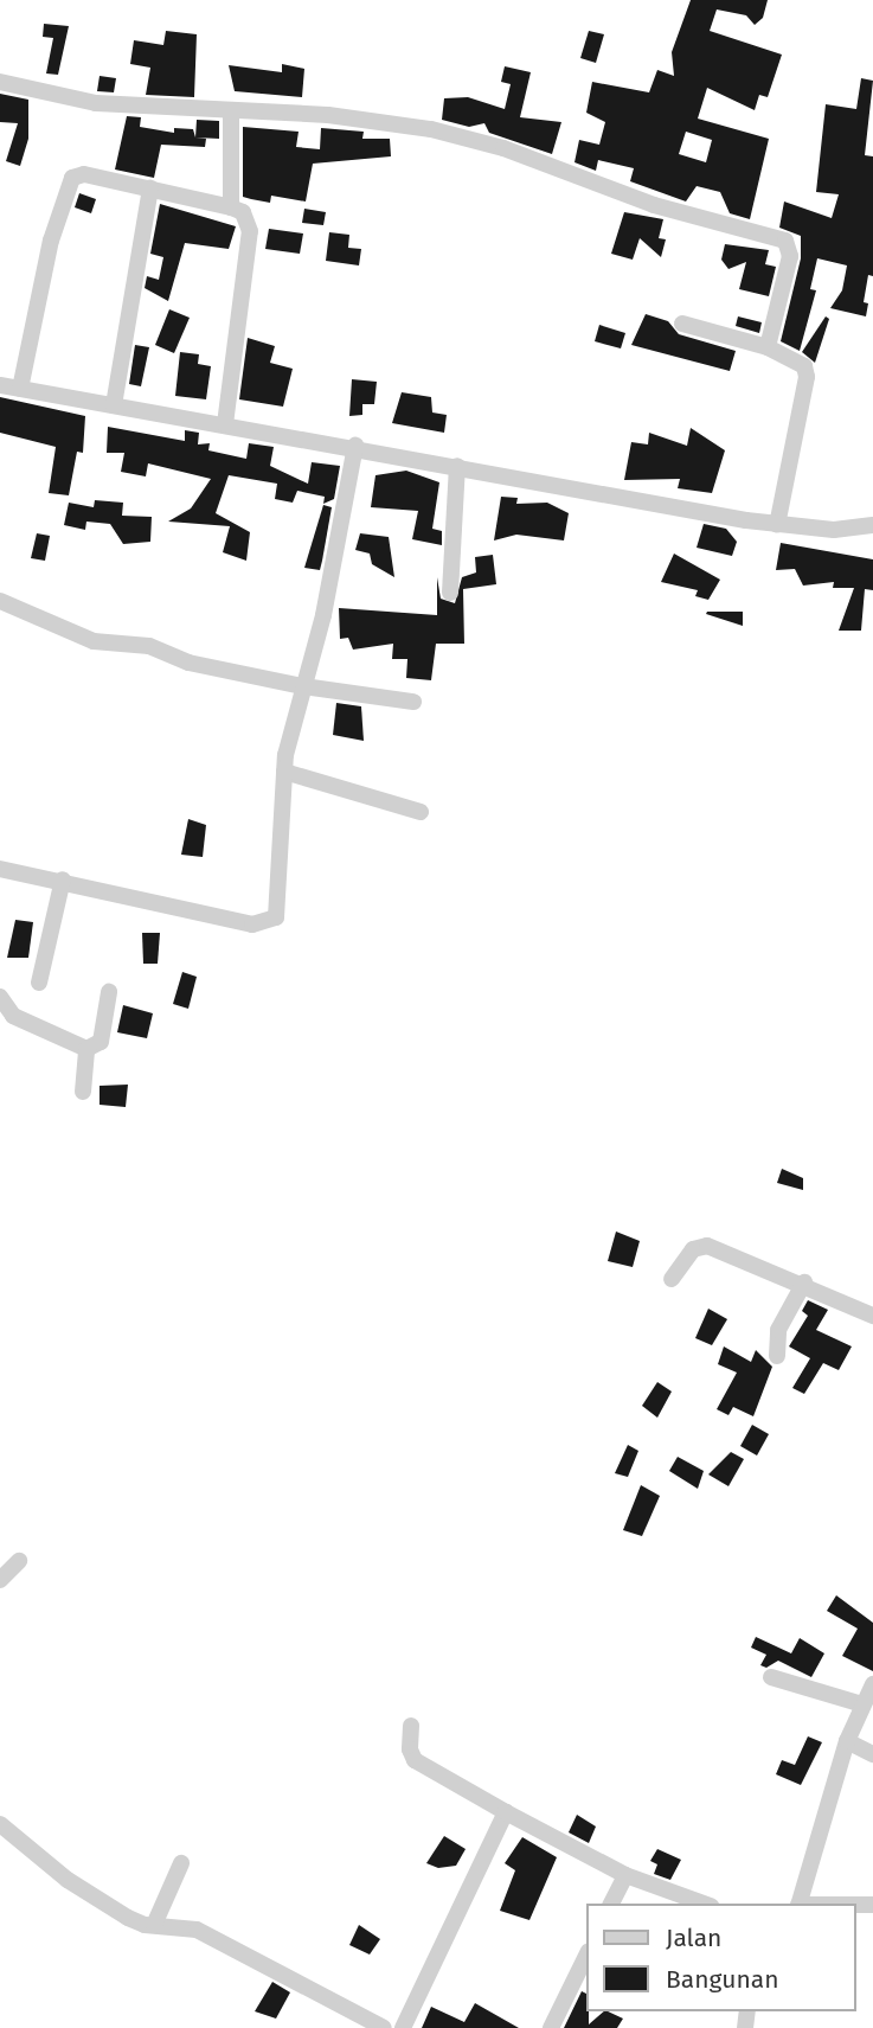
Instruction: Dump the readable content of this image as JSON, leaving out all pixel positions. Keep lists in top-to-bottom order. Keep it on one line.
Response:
{"legend":["Jalan","Bangunan"]}
